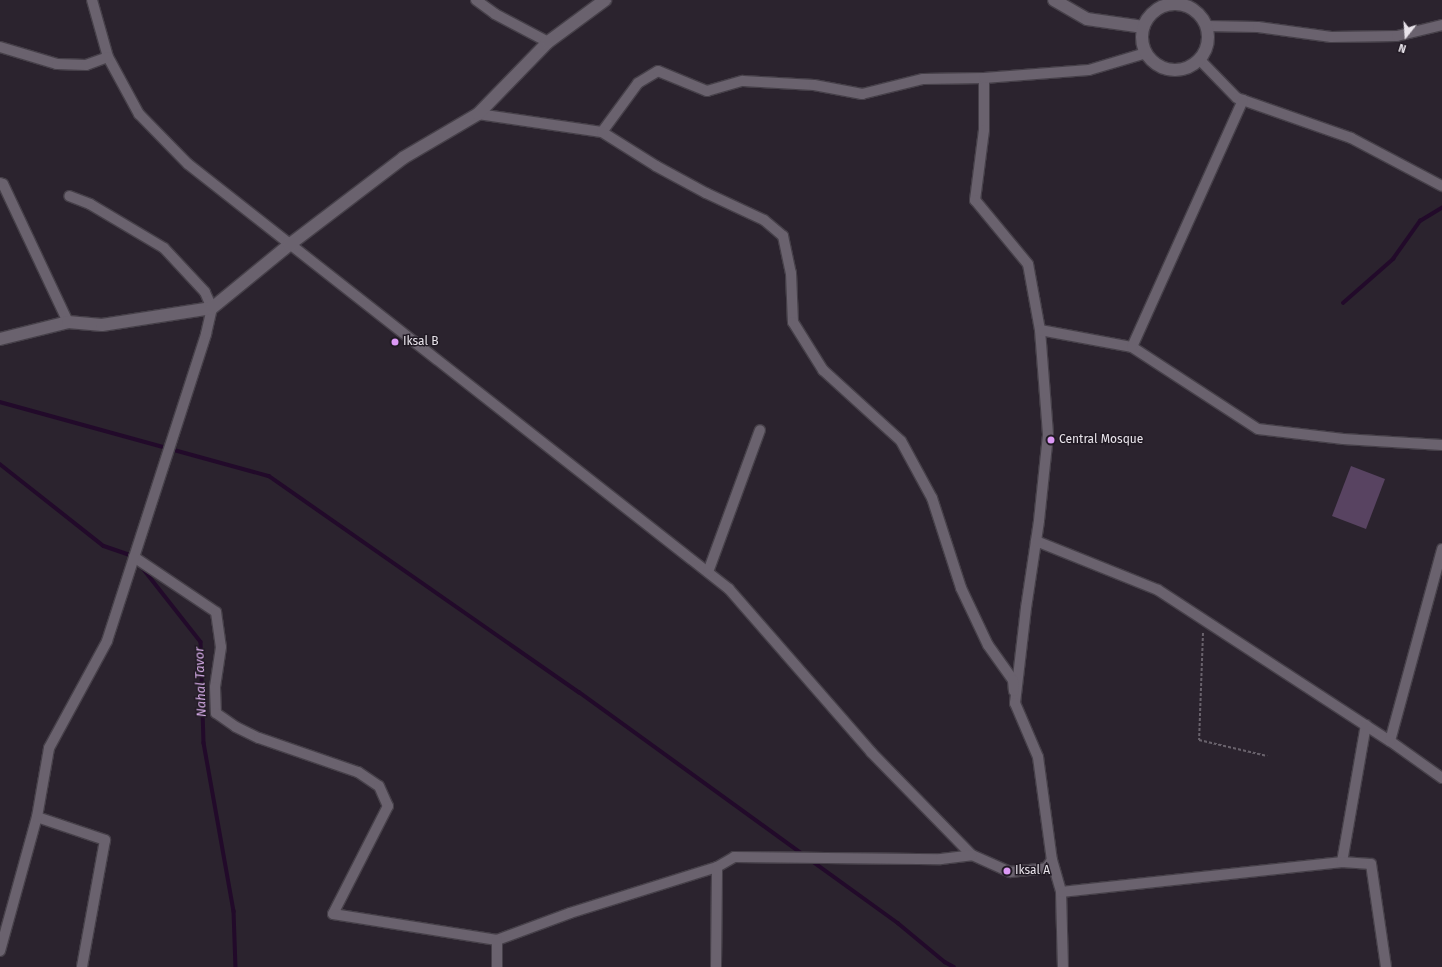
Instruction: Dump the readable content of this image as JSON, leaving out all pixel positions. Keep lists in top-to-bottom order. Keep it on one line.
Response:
{"water":["Nahal Tavor"],"places":["Iksal B","Central Mosque","Iksal A"],"north":"bottom"}
